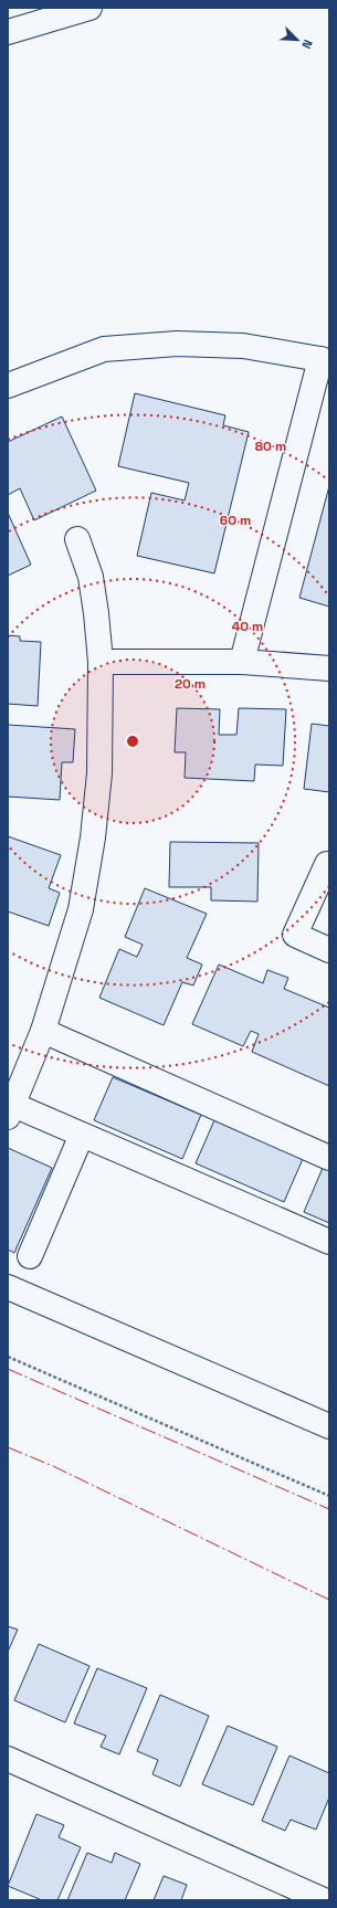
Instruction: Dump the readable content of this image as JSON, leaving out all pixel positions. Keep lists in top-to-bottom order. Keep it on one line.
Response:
{"north":"bottom right","rings":["80 m","60 m","40 m","20 m"]}
